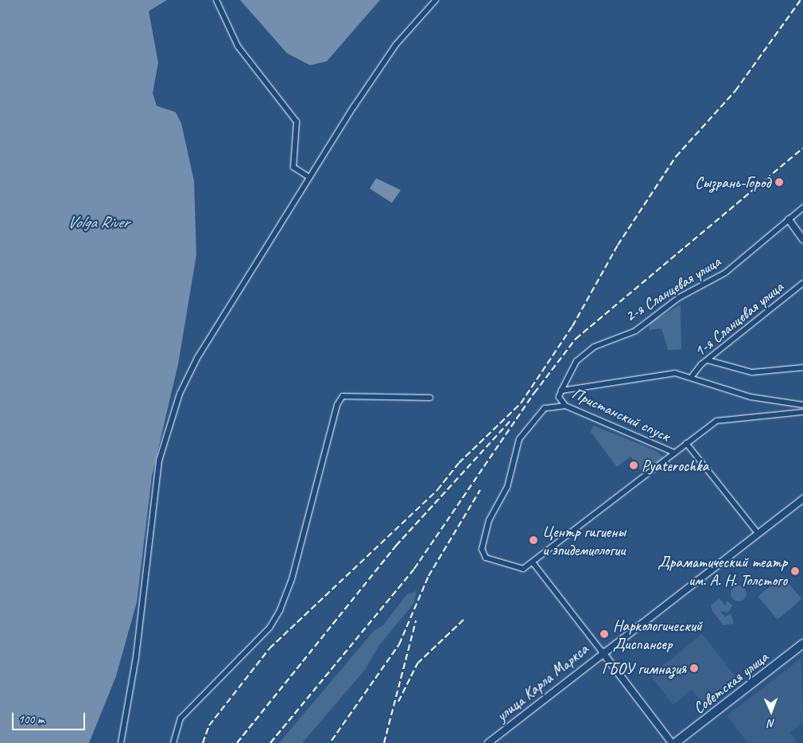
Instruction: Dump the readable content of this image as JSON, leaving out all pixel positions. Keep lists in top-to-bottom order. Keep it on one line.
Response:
{"streets":{"main road":["Советская улица"],"street":["2-я Сланцевая улица","1-я Сланцевая улица","Пристанский спуск","улица Карла Маркса"]},"crossings":[["2-я Сланцевая улица","Пристанский спуск"]],"water":["Volga River"],"places":["Сызрань-Город","Pyaterochka","Центр гигиены и эпидемиологии","Драматический театр им. А. Н. Толстого","Наркологический Диспансер","ГБОУ гимназия"],"scale_bar":"100 m","north":"bottom"}
